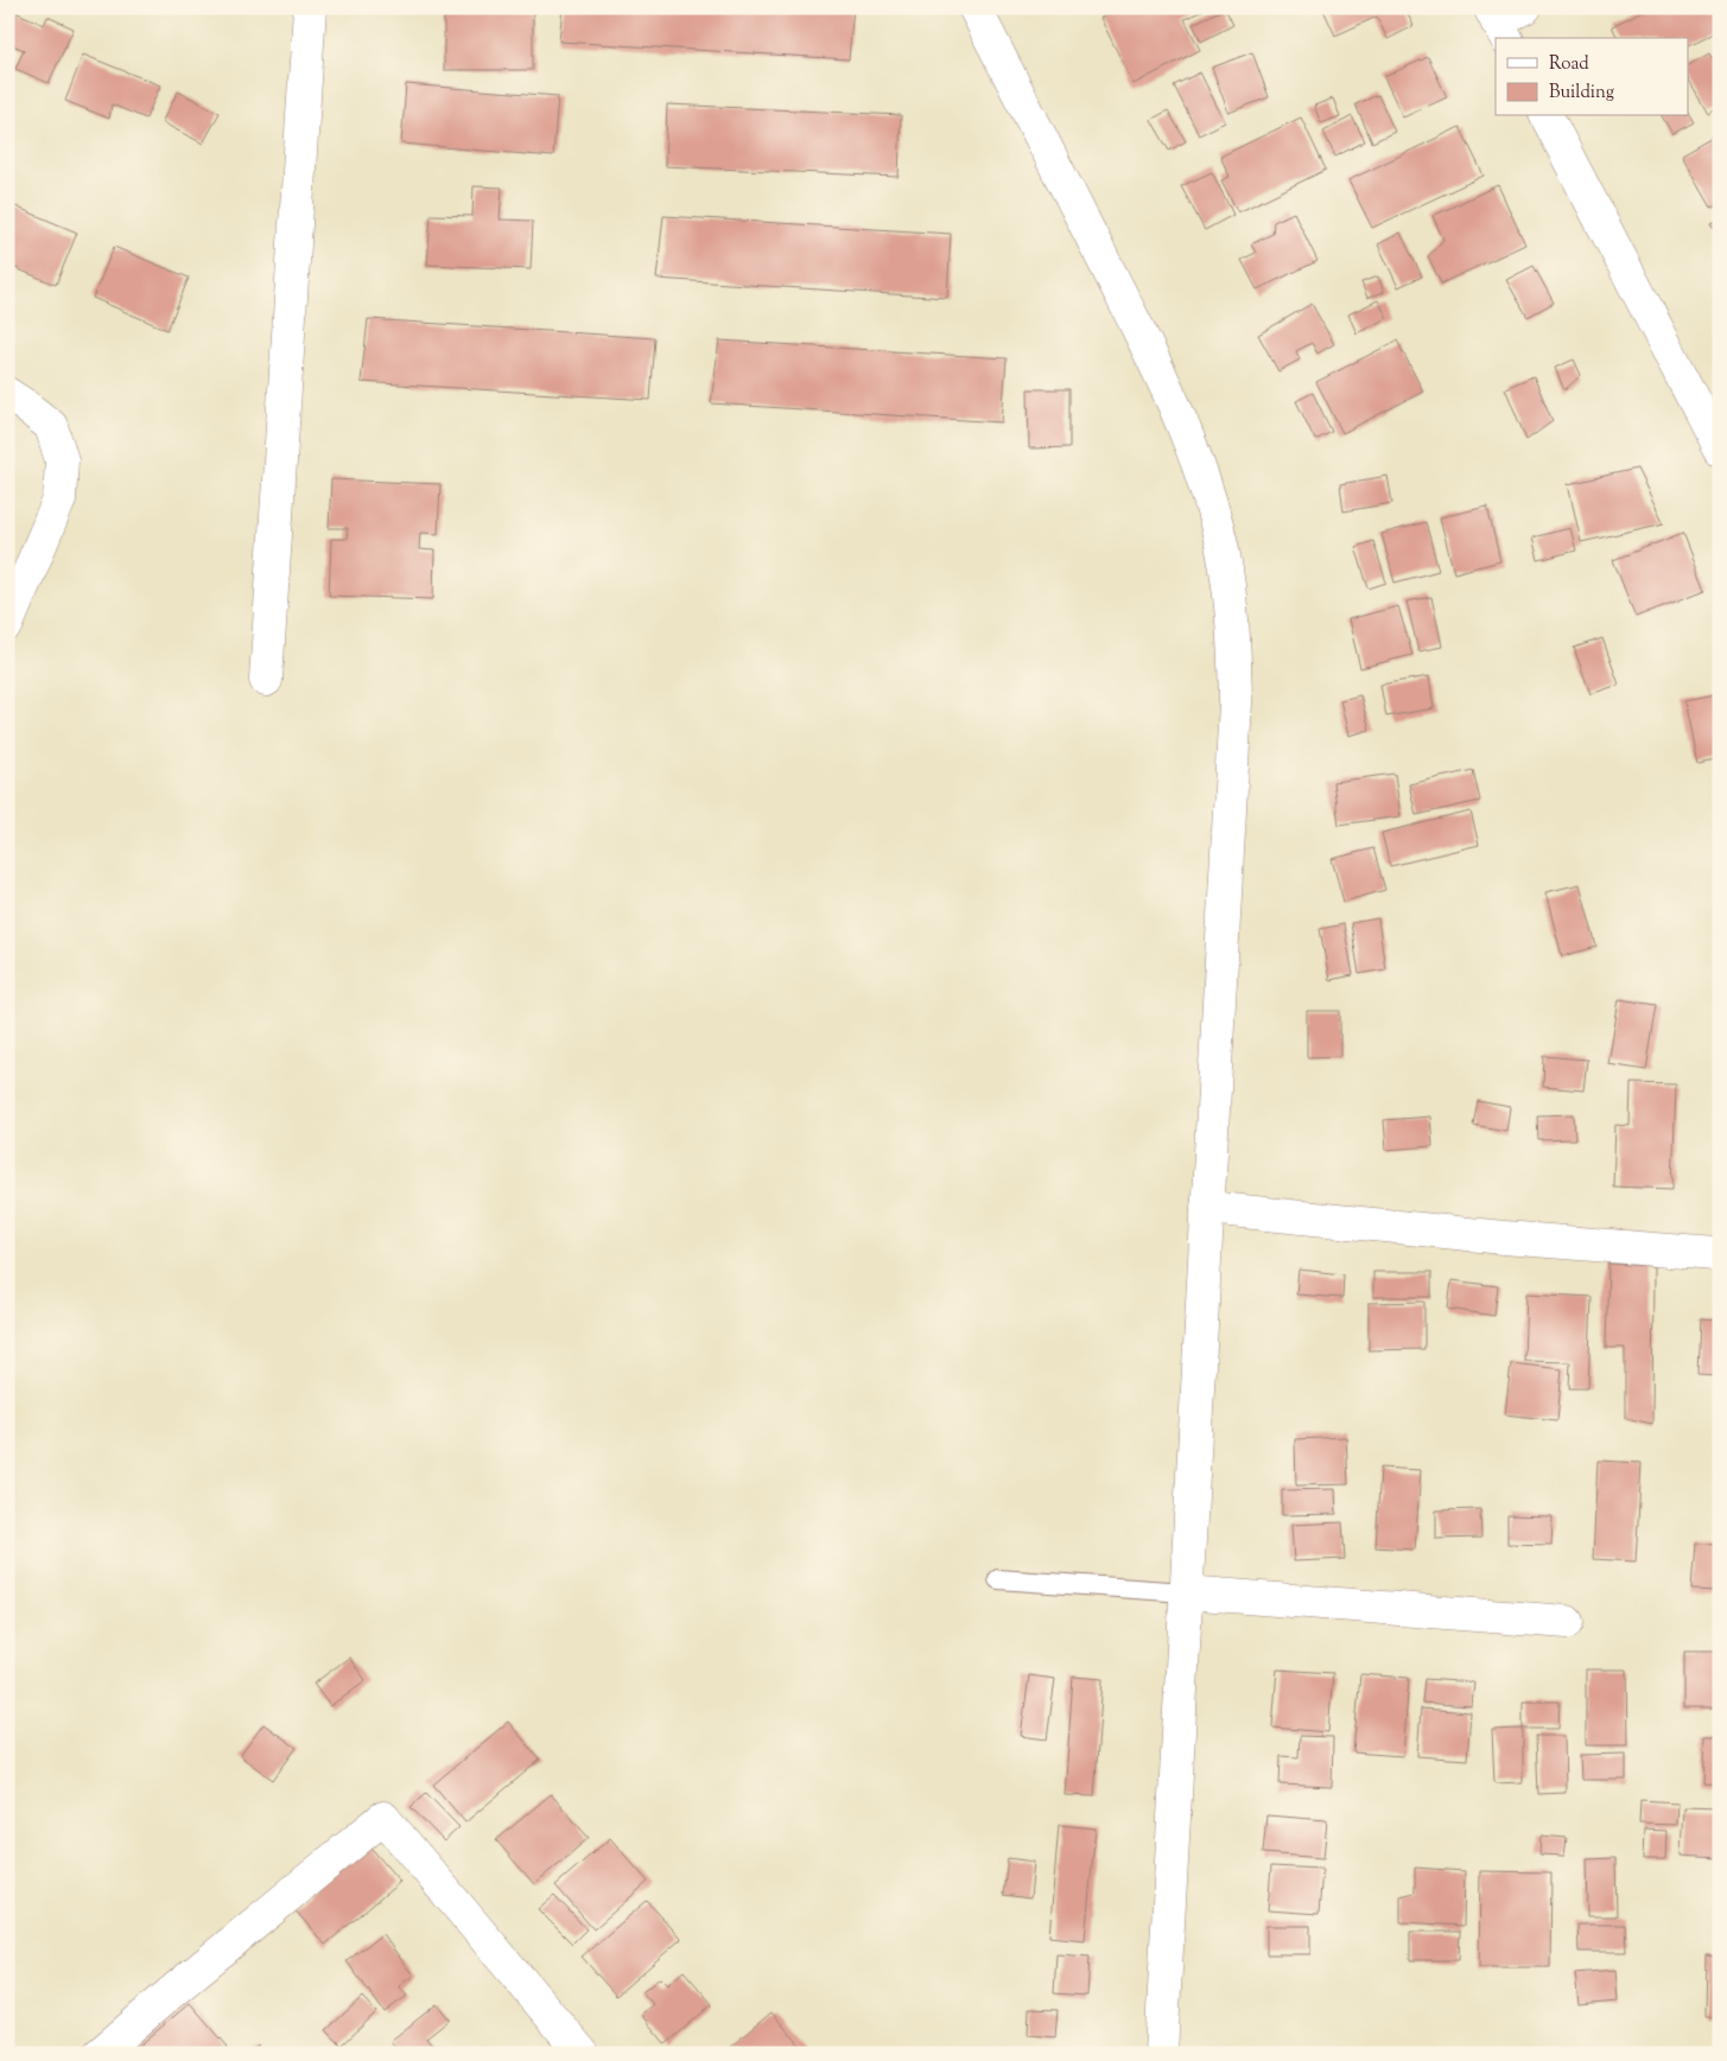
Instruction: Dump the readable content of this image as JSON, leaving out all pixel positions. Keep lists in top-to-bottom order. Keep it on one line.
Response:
{"legend":["Road","Building"]}
